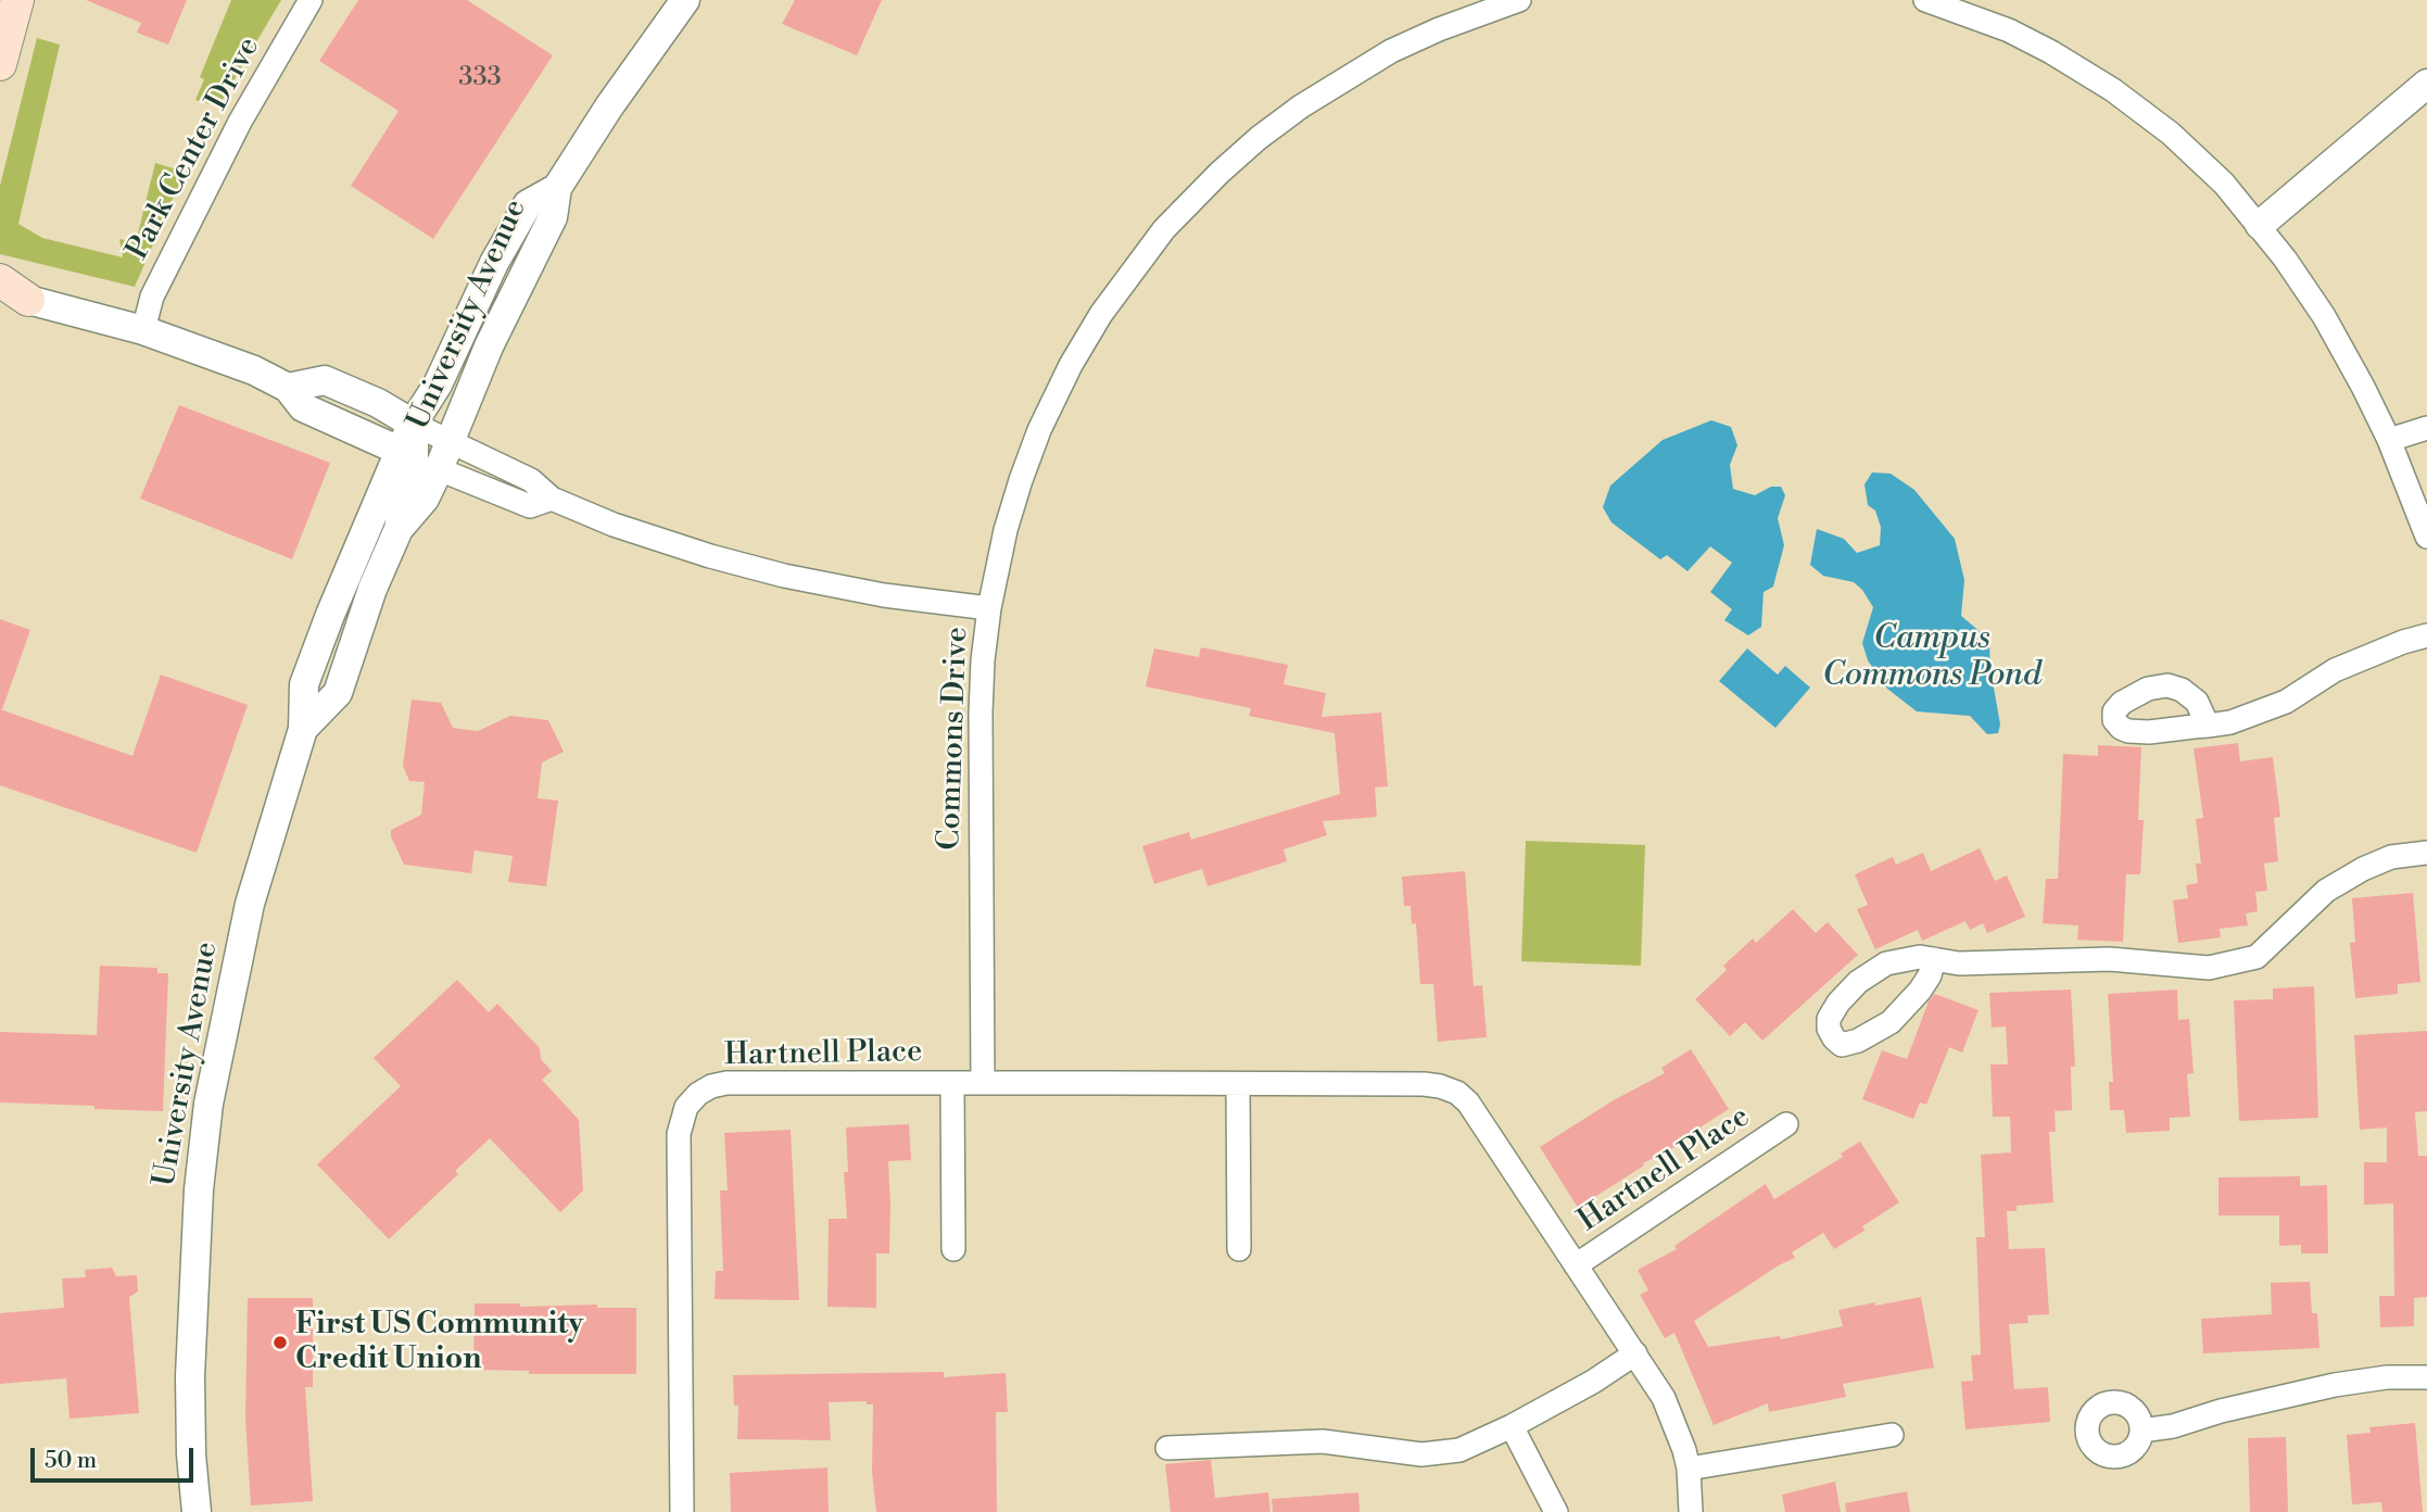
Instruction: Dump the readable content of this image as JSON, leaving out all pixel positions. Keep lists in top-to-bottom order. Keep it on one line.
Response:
{"streets":{"street":["Park Center Drive","University Avenue","Commons Drive","Hartnell Place"]},"crossings":[["Commons Drive","Hartnell Place"]],"water":["Campus Commons Pond"],"places":["First US Community Credit Union"],"house_numbers":["333"],"scale_bar":"50 m"}
